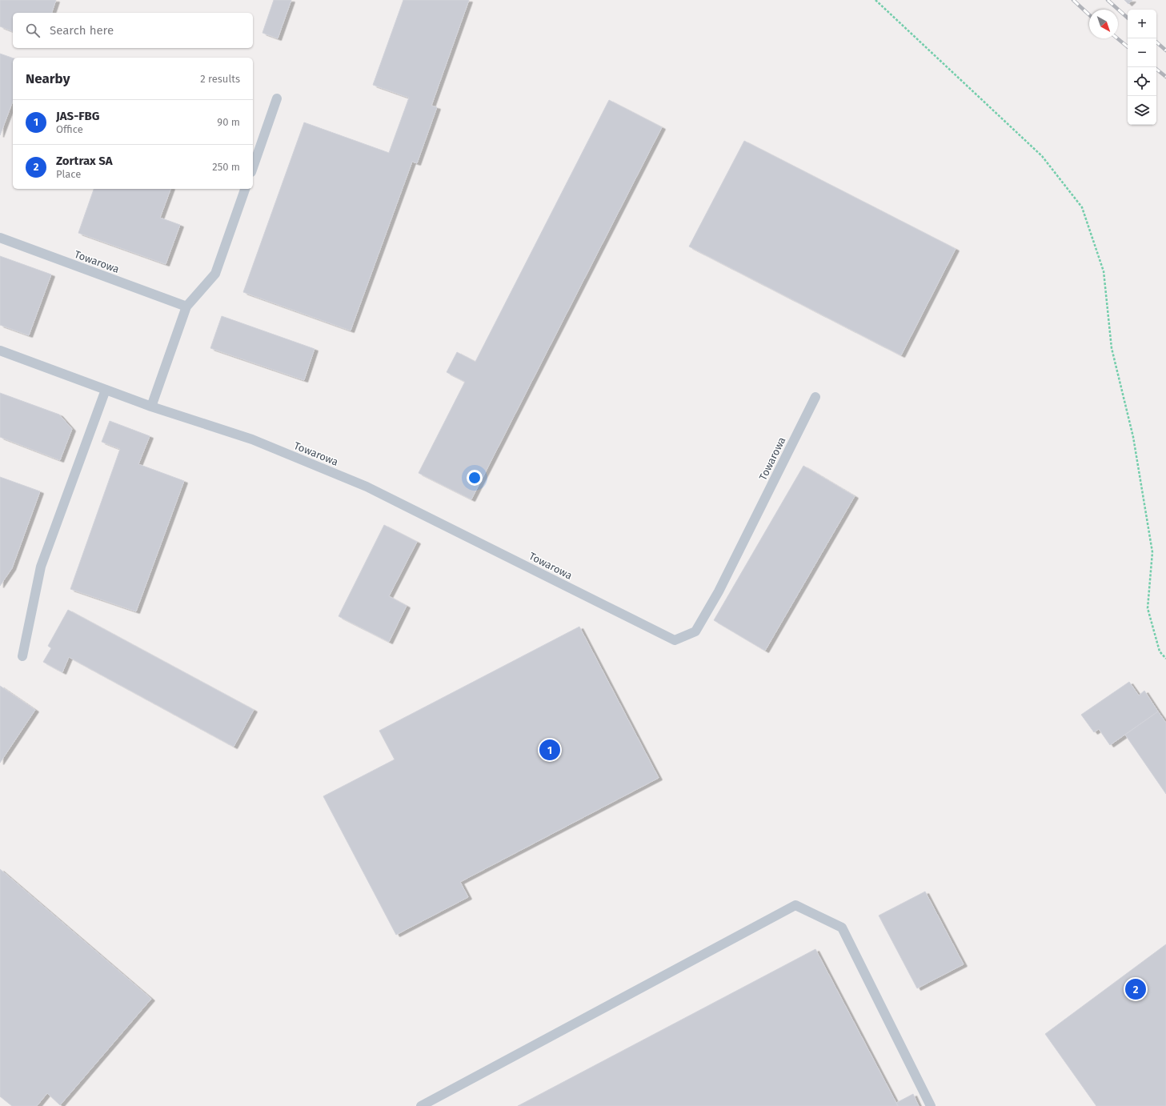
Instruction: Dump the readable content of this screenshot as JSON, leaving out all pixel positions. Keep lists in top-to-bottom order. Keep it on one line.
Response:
{"streets":{"lane":["Towarowa"]},"north":"bottom right","page":{"map_buttons":["+","−"],"search":"Search here","heading":["Nearby","2 results"],"list":[{"mark":"1","name":"JAS-FBG","note":"Office","value":"90 m"},{"mark":"2","name":"Zortrax SA","note":"Place","value":"250 m"}],"pins":["1","2"]}}
